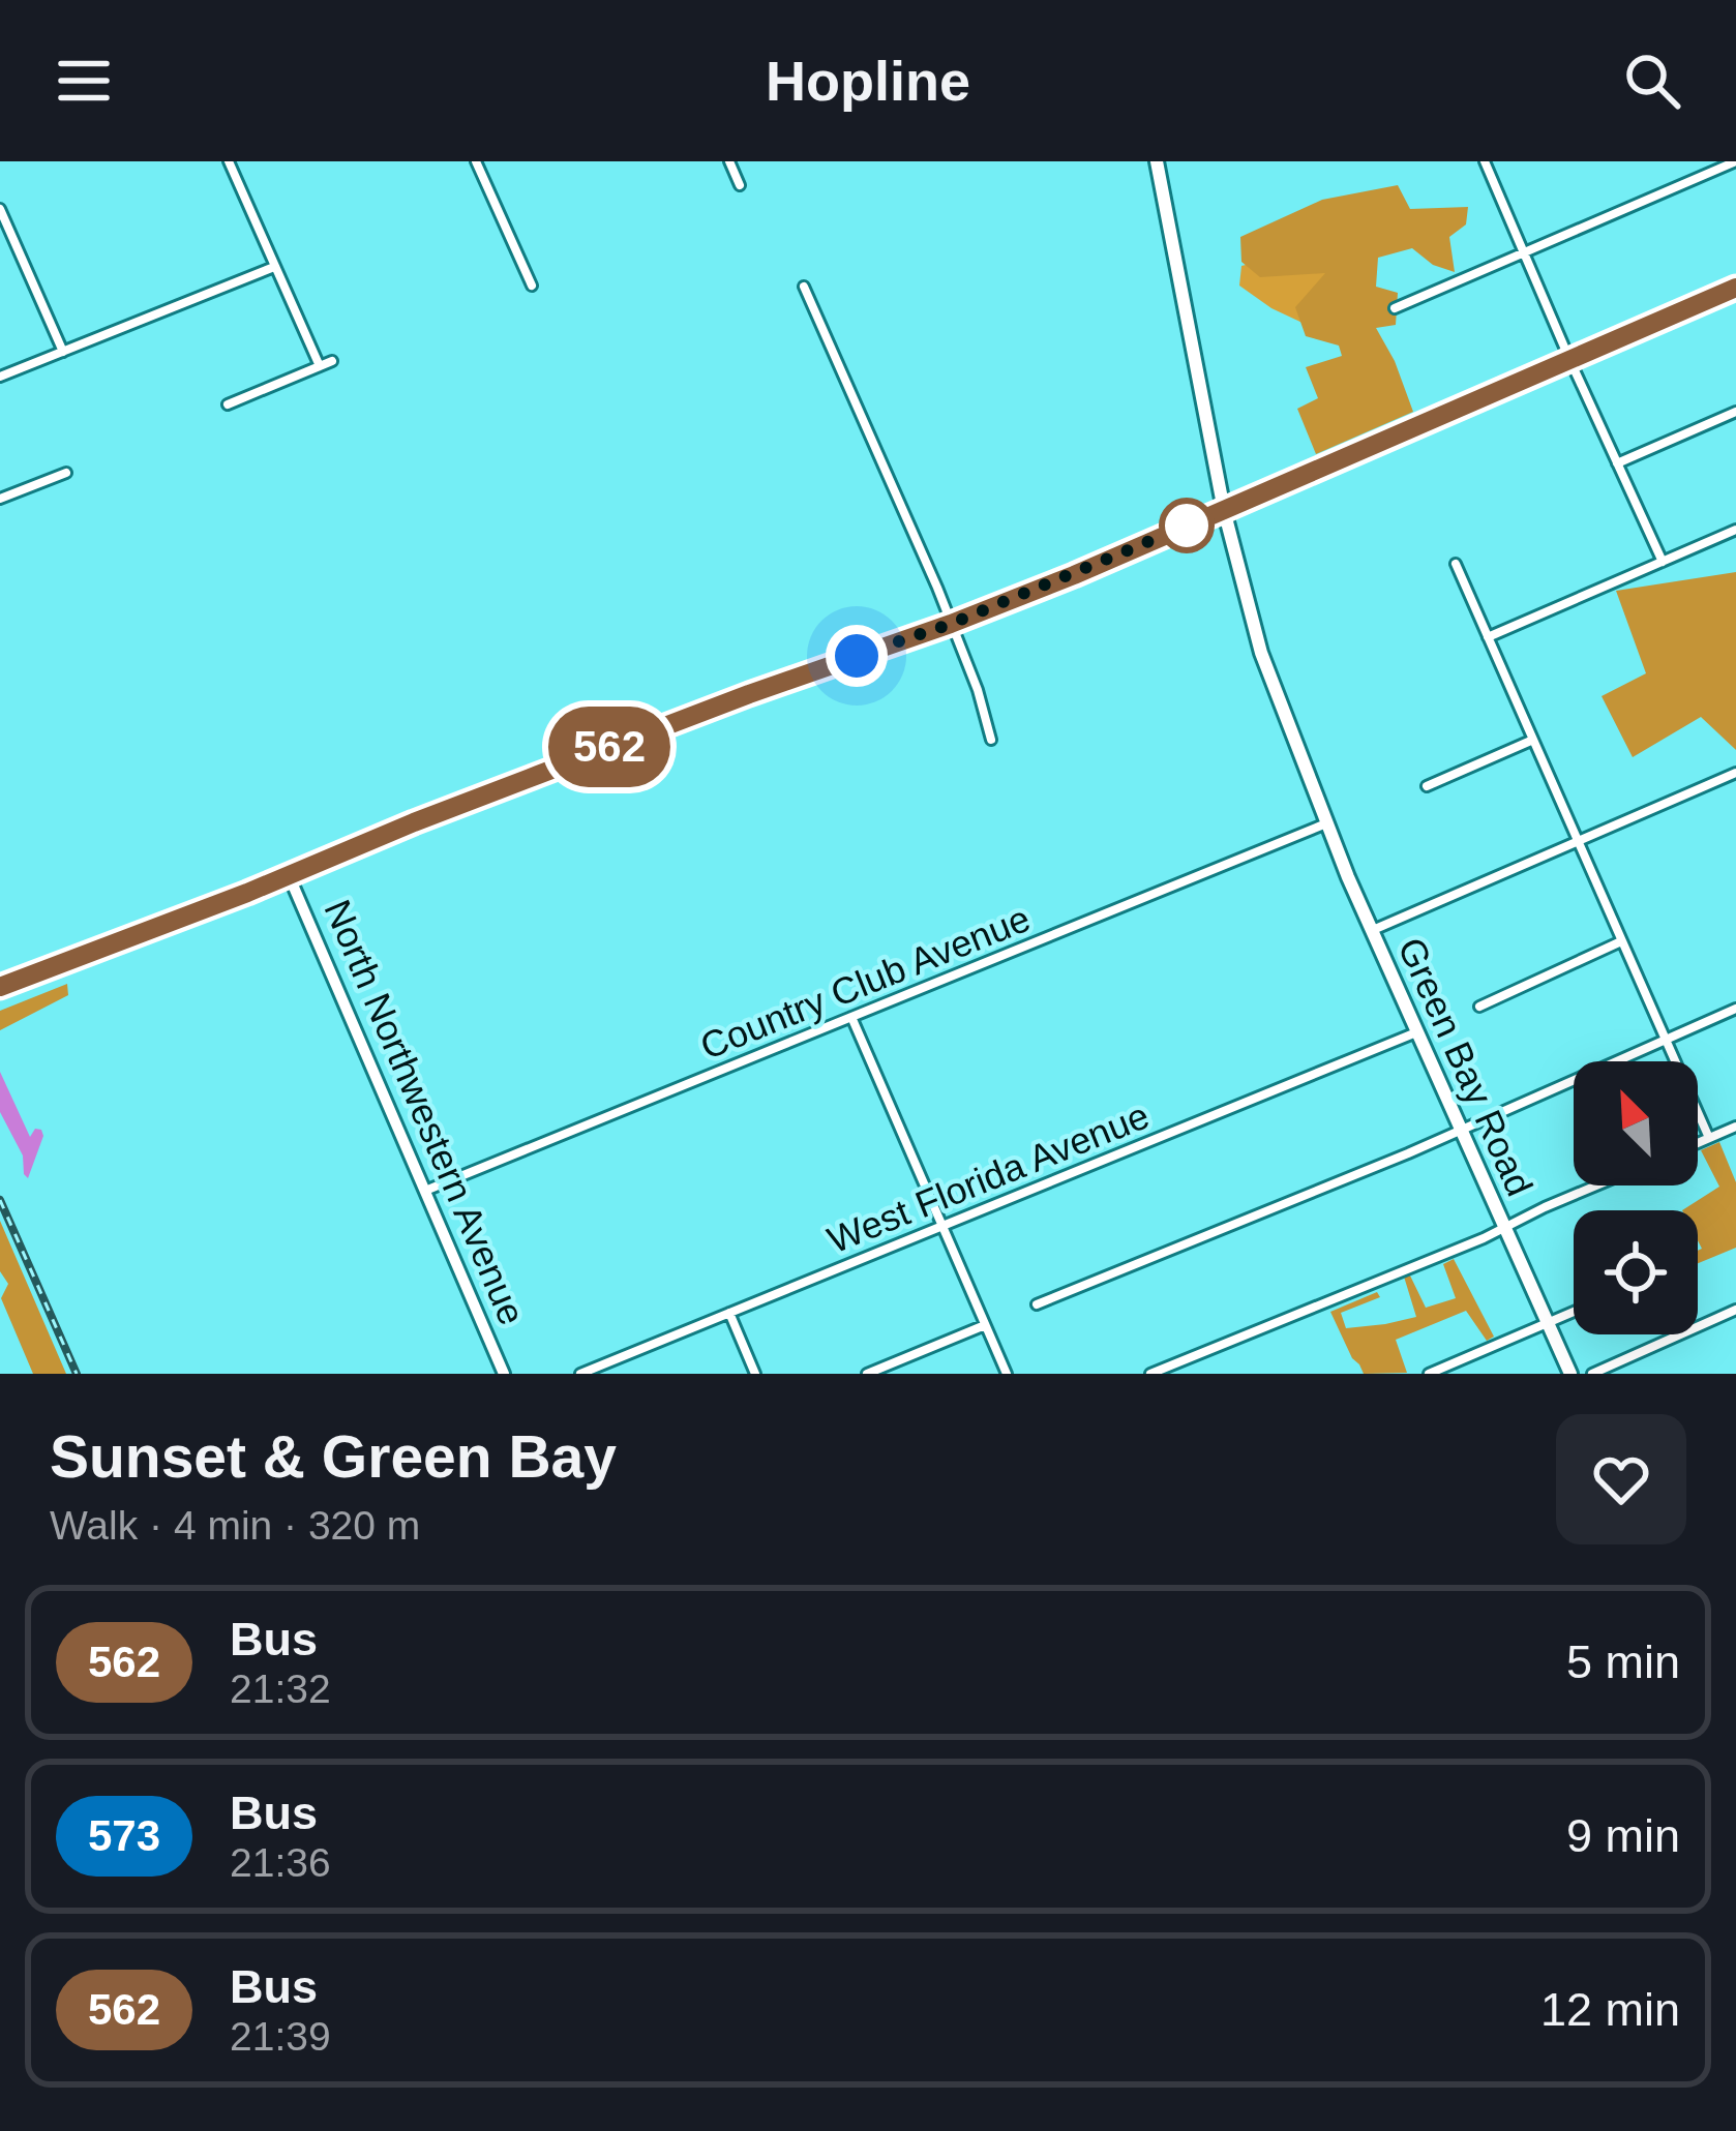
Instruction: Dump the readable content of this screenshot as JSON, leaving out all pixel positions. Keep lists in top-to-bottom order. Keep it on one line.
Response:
{"streets":{"main road":["Green Bay Road"],"street":["Country Club Avenue","North Northwestern Avenue","West Florida Avenue"]},"crossings":[["Country Club Avenue","Green Bay Road"],["Country Club Avenue","North Northwestern Avenue"],["Green Bay Road","West Florida Avenue"]],"lines":["bus line 562"],"north":"top left","page":{"header":"Hopline","on_map":"562","heading":["Sunset & Green Bay","Walk · 4 min · 320 m"],"list":[{"mark":"562","name":"Bus","note":"21:32","value":"5 min"},{"mark":"573","name":"Bus","note":"21:36","value":"9 min"},{"mark":"562","name":"Bus","note":"21:39","value":"12 min"}]}}
